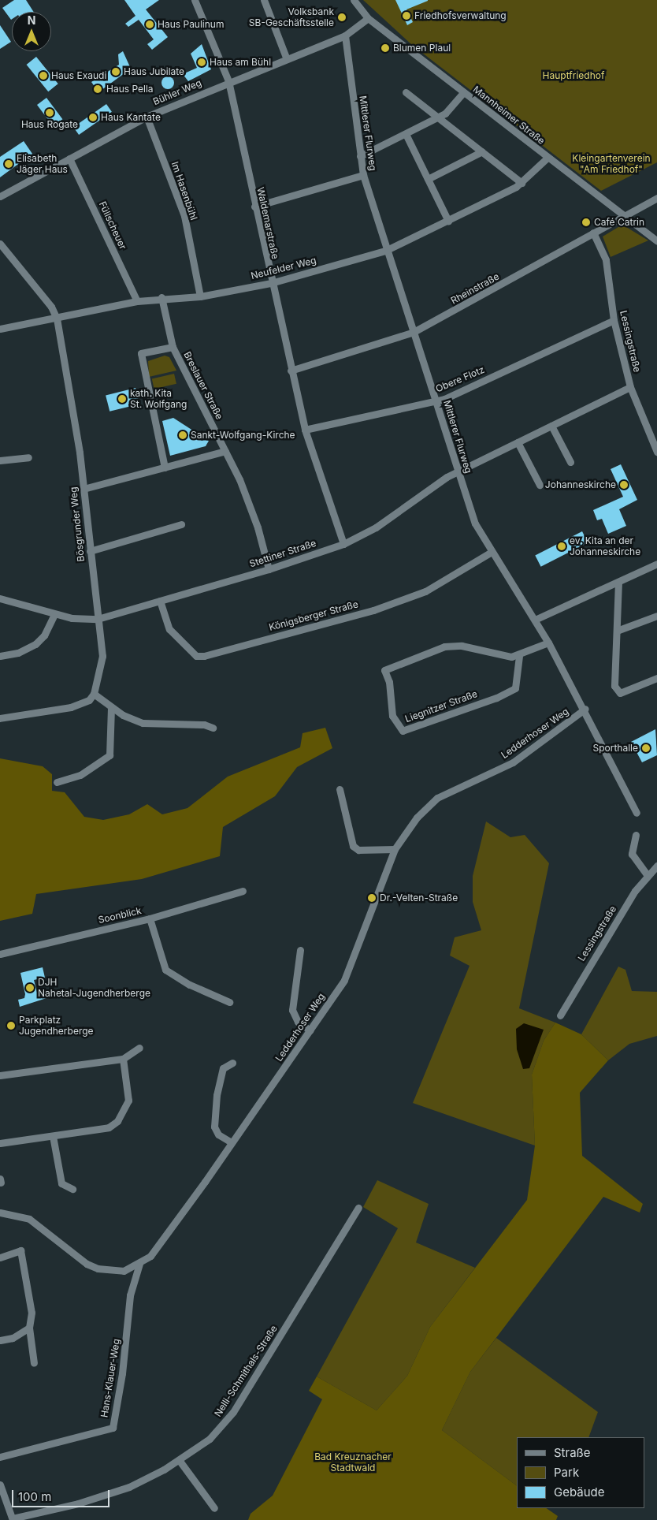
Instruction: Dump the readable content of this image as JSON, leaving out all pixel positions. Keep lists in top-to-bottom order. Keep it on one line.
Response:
{"streets":{"street":["Bühler Weg","Mannheimer Straße","Mittlerer Flurweg","Im Hasenbühl","Waldemarstraße","Füllscheuer","Neufelder Weg","Rheinstraße","Lessingstraße","Obere Flotz","Breslauer Straße","Bösgrunder Weg","Stettiner Straße","Königsberger Straße","Liegnitzer Straße","Ledderhoser Weg","Soonblick","Nelli-Schmithals-Straße","Hans-Klauer-Weg"]},"crossings":[["Bühler Weg","Mannheimer Straße"],["Bühler Weg","Mittlerer Flurweg"],["Bühler Weg","Im Hasenbühl"],["Bühler Weg","Waldemarstraße"],["Bühler Weg","Füllscheuer"],["Mannheimer Straße","Neufelder Weg"],["Mannheimer Straße","Rheinstraße"],["Mittlerer Flurweg","Neufelder Weg"],["Mittlerer Flurweg","Rheinstraße"],["Mittlerer Flurweg","Obere Flotz"],["Mittlerer Flurweg","Stettiner Straße"],["Mittlerer Flurweg","Königsberger Straße"],["Mittlerer Flurweg","Ledderhoser Weg"],["Im Hasenbühl","Neufelder Weg"],["Waldemarstraße","Neufelder Weg"],["Waldemarstraße","Rheinstraße"],["Waldemarstraße","Obere Flotz"],["Waldemarstraße","Stettiner Straße"],["Füllscheuer","Neufelder Weg"],["Neufelder Weg","Breslauer Straße"],["Neufelder Weg","Bösgrunder Weg"],["Rheinstraße","Lessingstraße"],["Lessingstraße","Obere Flotz"],["Lessingstraße","Stettiner Straße"],["Breslauer Straße","Stettiner Straße"],["Bösgrunder Weg","Stettiner Straße"],["Stettiner Straße","Königsberger Straße"],["Ledderhoser Weg","Hans-Klauer-Weg"]],"parks":["Hauptfriedhof","Kleingartenverein \"Am Friedhof\"","Bad Kreuznacher Stadtwald"],"places":["Friedhofsverwaltung","Volksbank SB-Geschäftsstelle","Haus Paulinum","Blumen Plaul","Haus am Bühl","Haus Jubilate","Haus Exaudi","Haus Pella","Haus Rogate","Haus Kantate","Elisabeth Jäger Haus","Café Catrin","kath. Kita St. Wolfgang","Sankt-Wolfgang-Kirche","Johanneskirche","ev. Kita an der Johanneskirche","Sporthalle","Dr.-Velten-Straße","DJH Nahetal-Jugendherberge","Parkplatz Jugendherberge"],"legend":["Straße","Park","Gebäude"],"scale_bar":"100 m","north":"top"}
